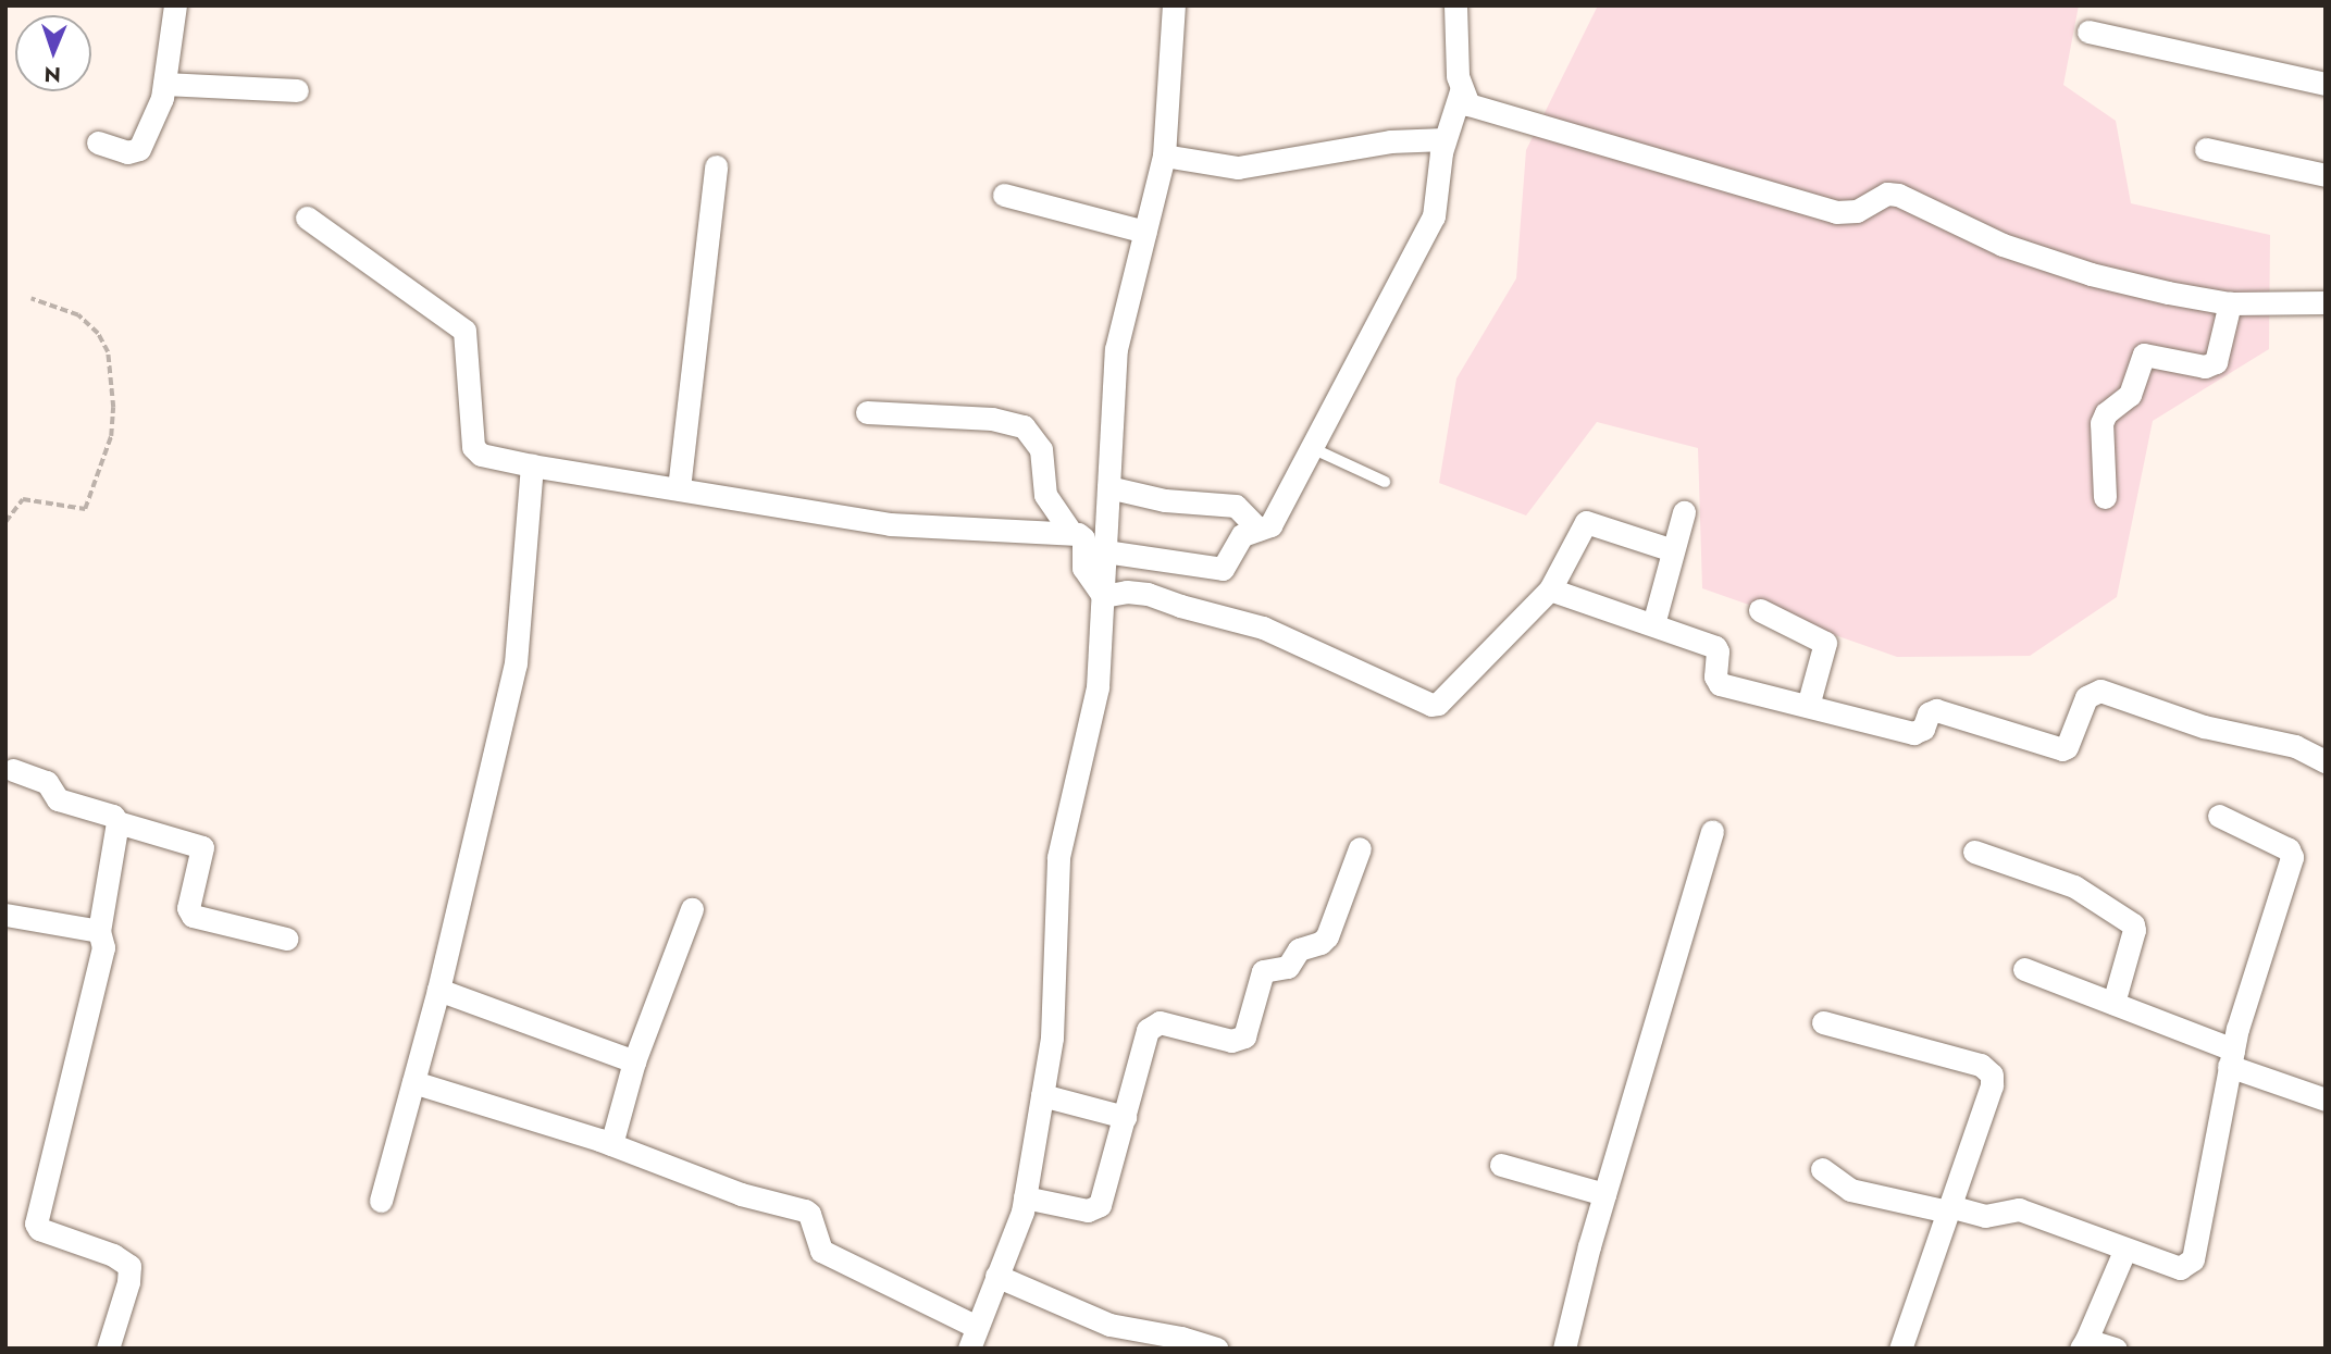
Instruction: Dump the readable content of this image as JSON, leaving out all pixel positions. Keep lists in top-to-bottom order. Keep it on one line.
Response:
{"north":"bottom"}
